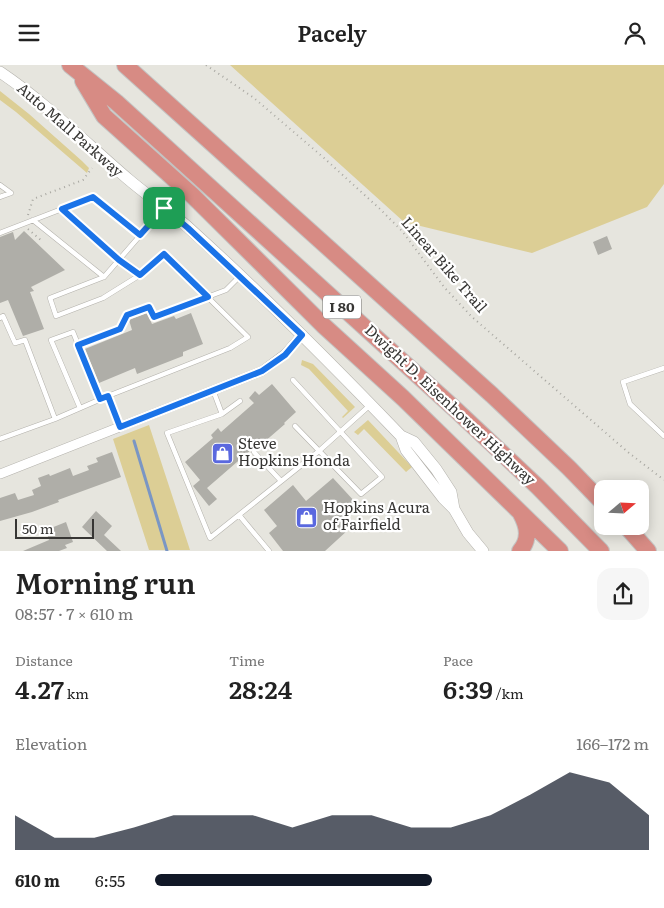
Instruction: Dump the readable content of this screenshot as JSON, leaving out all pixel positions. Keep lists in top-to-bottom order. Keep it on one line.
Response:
{"streets":{"highway":["I 80","Dwight D. Eisenhower Highway"],"street":["Auto Mall Parkway"],"path":["Linear Bike Trail"]},"places":{"shop":["Steve Hopkins Honda","Hopkins Acura of Fairfield"]},"scale_bar":"50 m","north":"right","page":{"header":"Pacely","scale":"50 m","heading":["Morning run","08:57 · 7 × 610 m"],"stats":[["Distance","4.27 km"],["Time","28:24"],["Pace","6:39 /km"]],"chart":["Elevation","166–172 m"],"list":[{"name":"610 m","note":"6:55"}]}}
